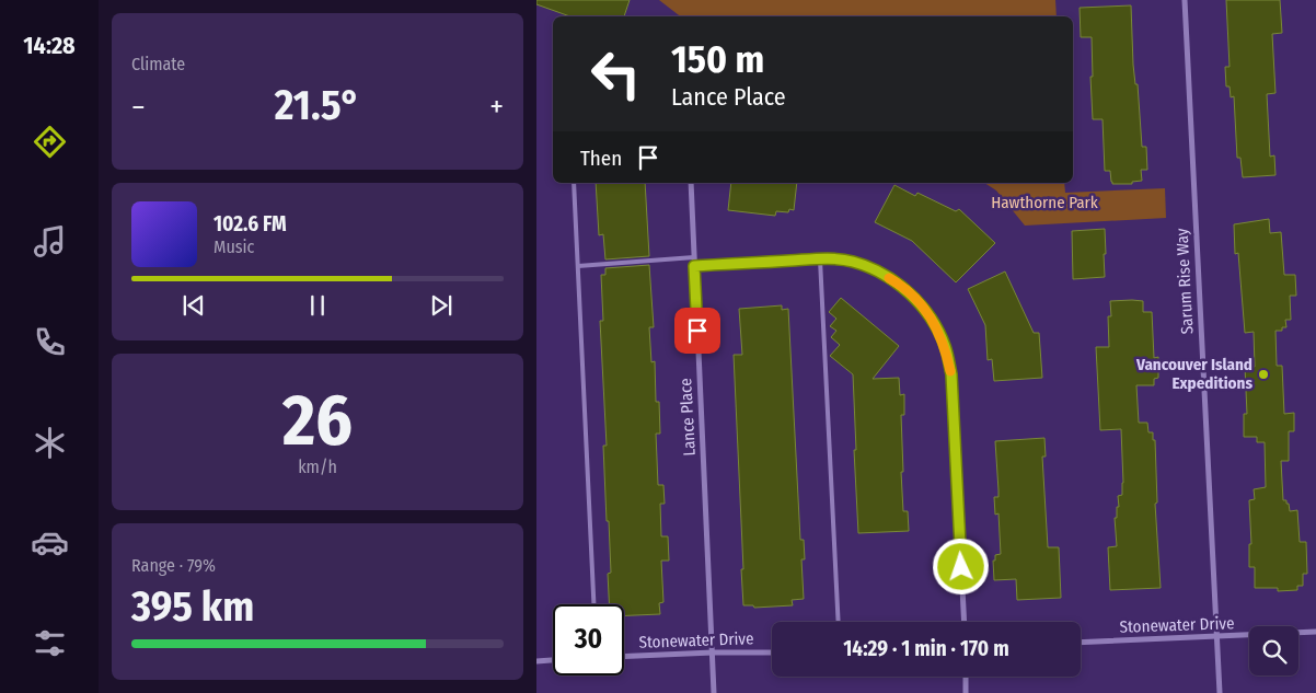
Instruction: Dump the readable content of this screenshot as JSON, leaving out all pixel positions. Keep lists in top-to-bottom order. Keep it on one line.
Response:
{"streets":{"street":["Sarum Rise Way","Lance Place","Stonewater Drive"]},"crossings":[["Sarum Rise Way","Stonewater Drive"],["Lance Place","Stonewater Drive"]],"parks":["Hawthorne Park"],"places":["Vancouver Island Expeditions"],"page":{"tabs":"14:28","tile":["Climate",["26","km/h"],["Range · 79%","395 km"]],"turn":["150 m","Lance Place"],"heat":["−","21.5°","+"],"then":"Then","song":["102.6 FM","Music"],"limit":"30","trip":"14:29 · 1 min · 170 m"}}
